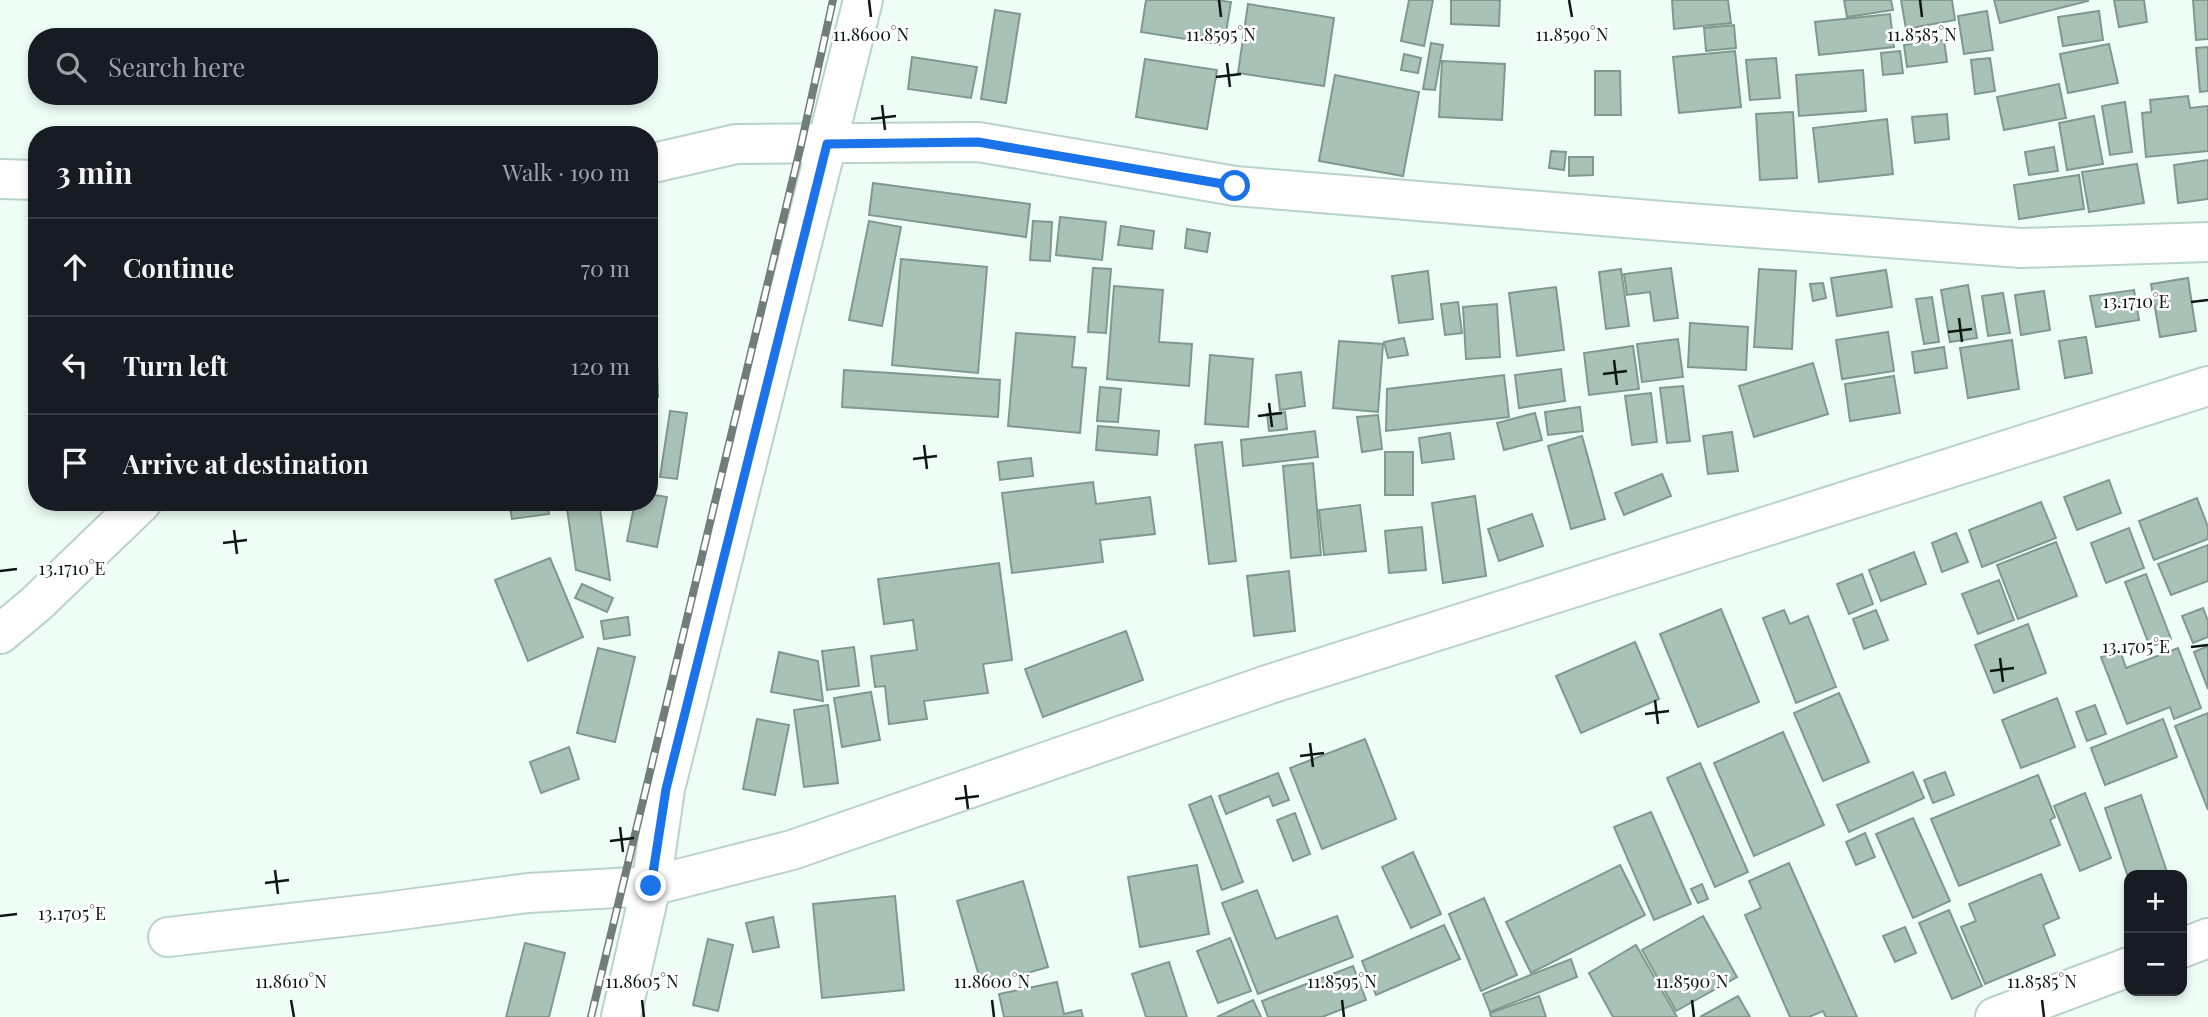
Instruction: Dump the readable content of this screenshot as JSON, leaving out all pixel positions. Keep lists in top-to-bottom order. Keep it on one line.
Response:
{"page":{"search":"Search here","heading":["3 min","Walk · 190 m"],"list":[["Continue","70 m"],["Turn left","120 m"],"Arrive at destination"],"map_buttons":["+","−"]},"coordinates":["11.8600°N","11.8595°N","11.8590°N","11.8585°N","13.1710°E","13.1705°E","11.8610°N","11.8605°N"]}
